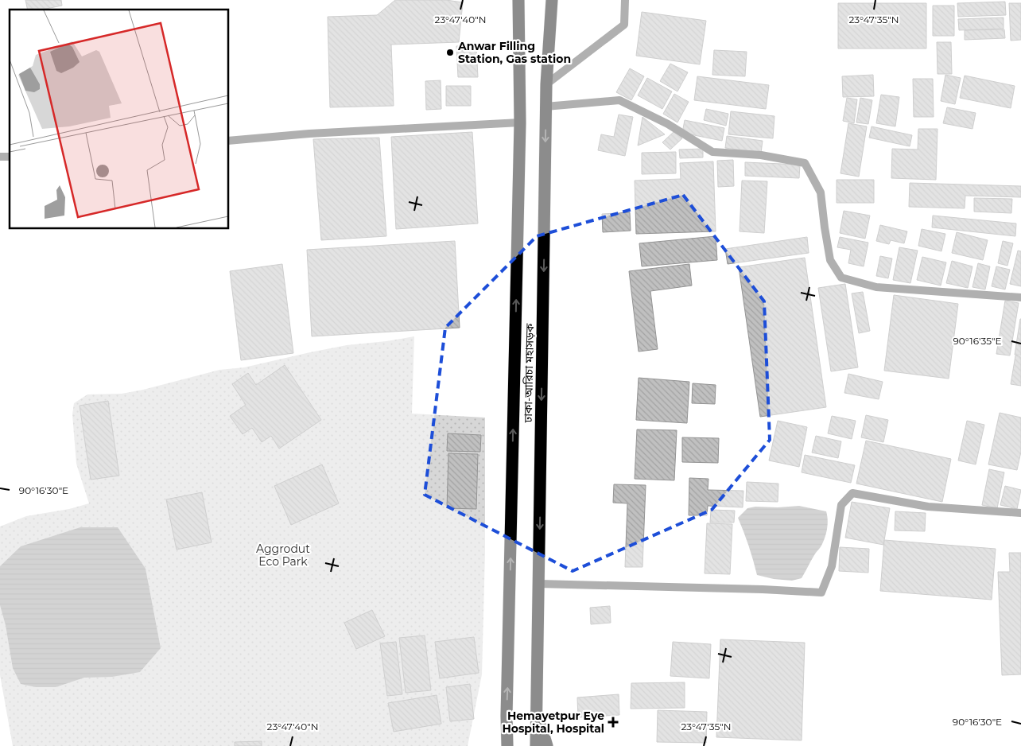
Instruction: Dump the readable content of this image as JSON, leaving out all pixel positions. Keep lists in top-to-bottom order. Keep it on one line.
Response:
{"streets":{"highway":["ঢাকা-আরিচা মহাসড়ক"]},"parks":["Aggrodut Eco Park"],"places":{"other":["Anwar Filling Station, Gas station"],"health":["Hemayetpur Eye Hospital, Hospital"]},"coordinates":["23°47'40\"N","23°47'35\"N","90°16'35\"E","90°16'30\"E"]}
